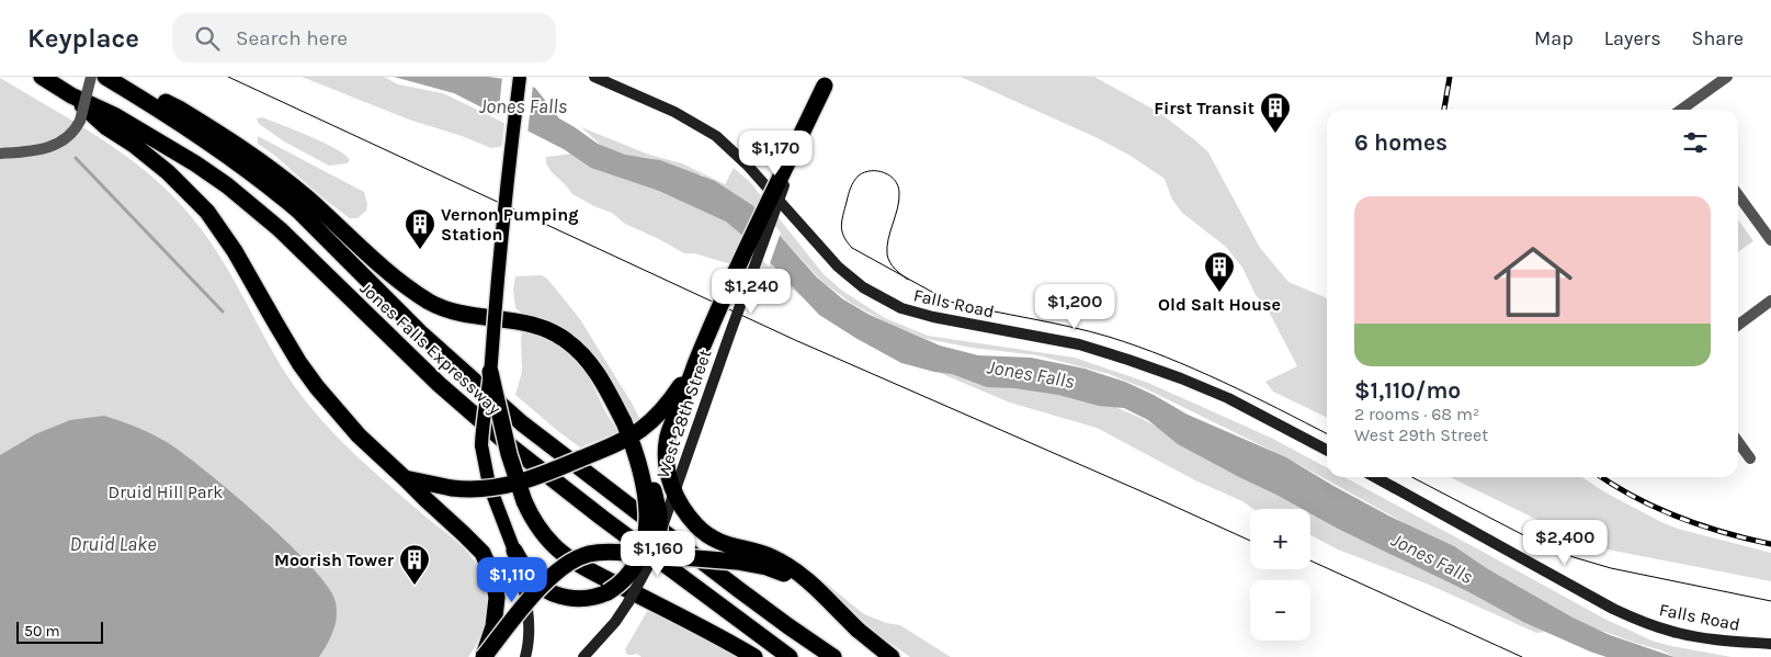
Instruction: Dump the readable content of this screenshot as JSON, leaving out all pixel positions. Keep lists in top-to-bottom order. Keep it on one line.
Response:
{"streets":{"highway":["Jones Falls Expressway"],"main road":["Falls Road","West 28th Street"]},"water":["Jones Falls","Druid Lake"],"parks":["Druid Hill Park"],"places":{"building":["First Transit","Vernon Pumping Station","Old Salt House","Moorish Tower"]},"scale_bar":"50 m","page":{"header":"Keyplace","search":"Search here","nav":["Map","Layers","Share"],"heading":"6 homes","price":["$1,170","$1,240","$1,200","$2,400","$1,160","$1,110"],"list":[{"name":"$1,110/mo","note":"2 rooms · 68 m² · West 29th Street"}],"map_buttons":["+","−"],"scale":"50 m"}}
